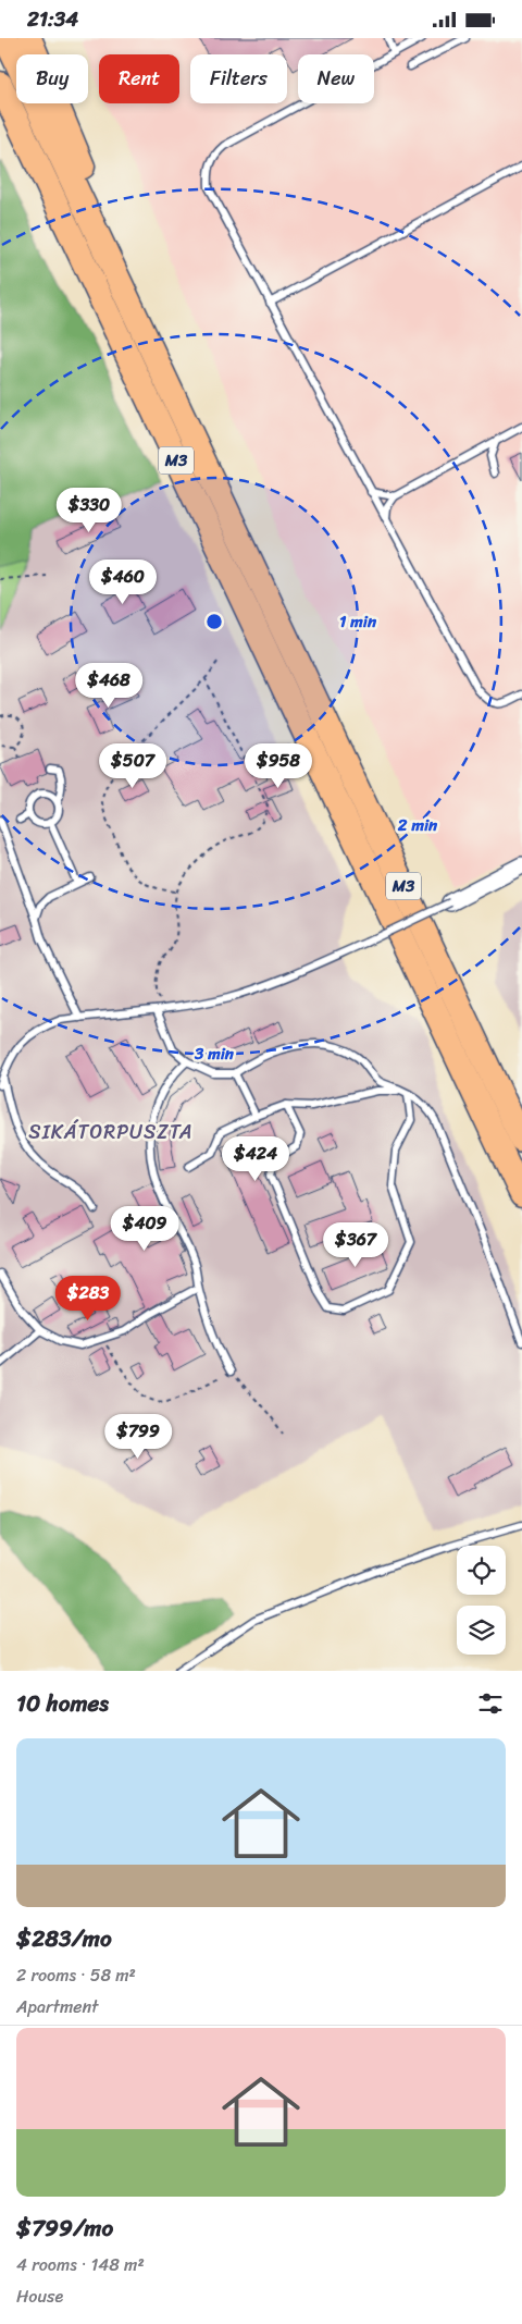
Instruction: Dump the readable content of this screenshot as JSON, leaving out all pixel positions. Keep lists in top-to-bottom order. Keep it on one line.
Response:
{"streets":{"highway":["M3"]},"districts":["SIKÁTORPUSZTA"],"page":{"status":"21:34","chip":["Buy","Rent","Filters","New"],"price":["$330","$460","$468","$507","$958","$424","$409","$367","$283","$799"],"heading":"10 homes","list":[{"name":"$283/mo","note":"2 rooms · 58 m² · Apartment"},{"name":"$799/mo","note":"4 rooms · 148 m² · House"}]},"rings":["1 min","2 min","3 min"]}
